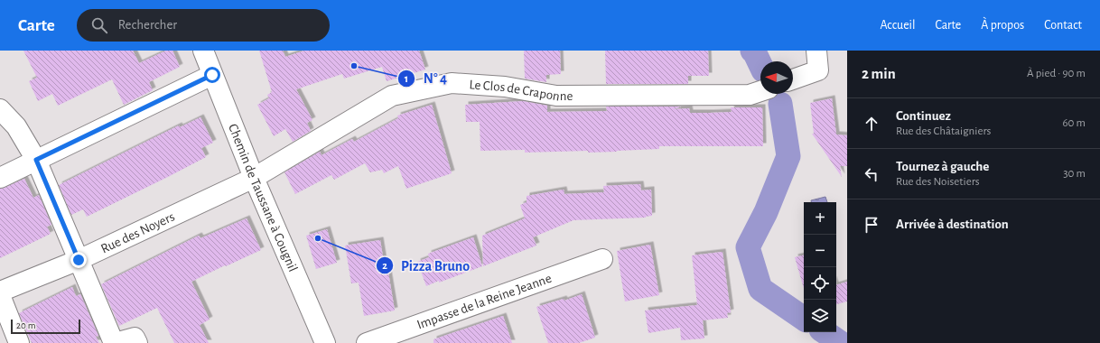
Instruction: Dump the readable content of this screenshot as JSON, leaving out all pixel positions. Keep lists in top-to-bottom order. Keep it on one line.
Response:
{"streets":{"street":["Le Clos de Craponne","Chemin de Taussane à Cougnil","Rue des Noyers","Impasse de la Reine Jeanne"]},"crossings":[["Le Clos de Craponne","Chemin de Taussane à Cougnil"],["Le Clos de Craponne","Rue des Noyers"],["Chemin de Taussane à Cougnil","Rue des Noyers"]],"places":["N° 4","Pizza Bruno"],"scale_bar":"20 m","north":"left","page":{"header":"Carte","search":"Rechercher","nav":["Accueil","Carte","À propos","Contact"],"heading":["2 min","À pied · 90 m"],"list":[["Continuez","Rue des Châtaigniers","60 m"],["Tournez à gauche","Rue des Noisetiers","30 m"],"Arrivée à destination"],"map_buttons":["+","−"],"scale":"20 m"}}
